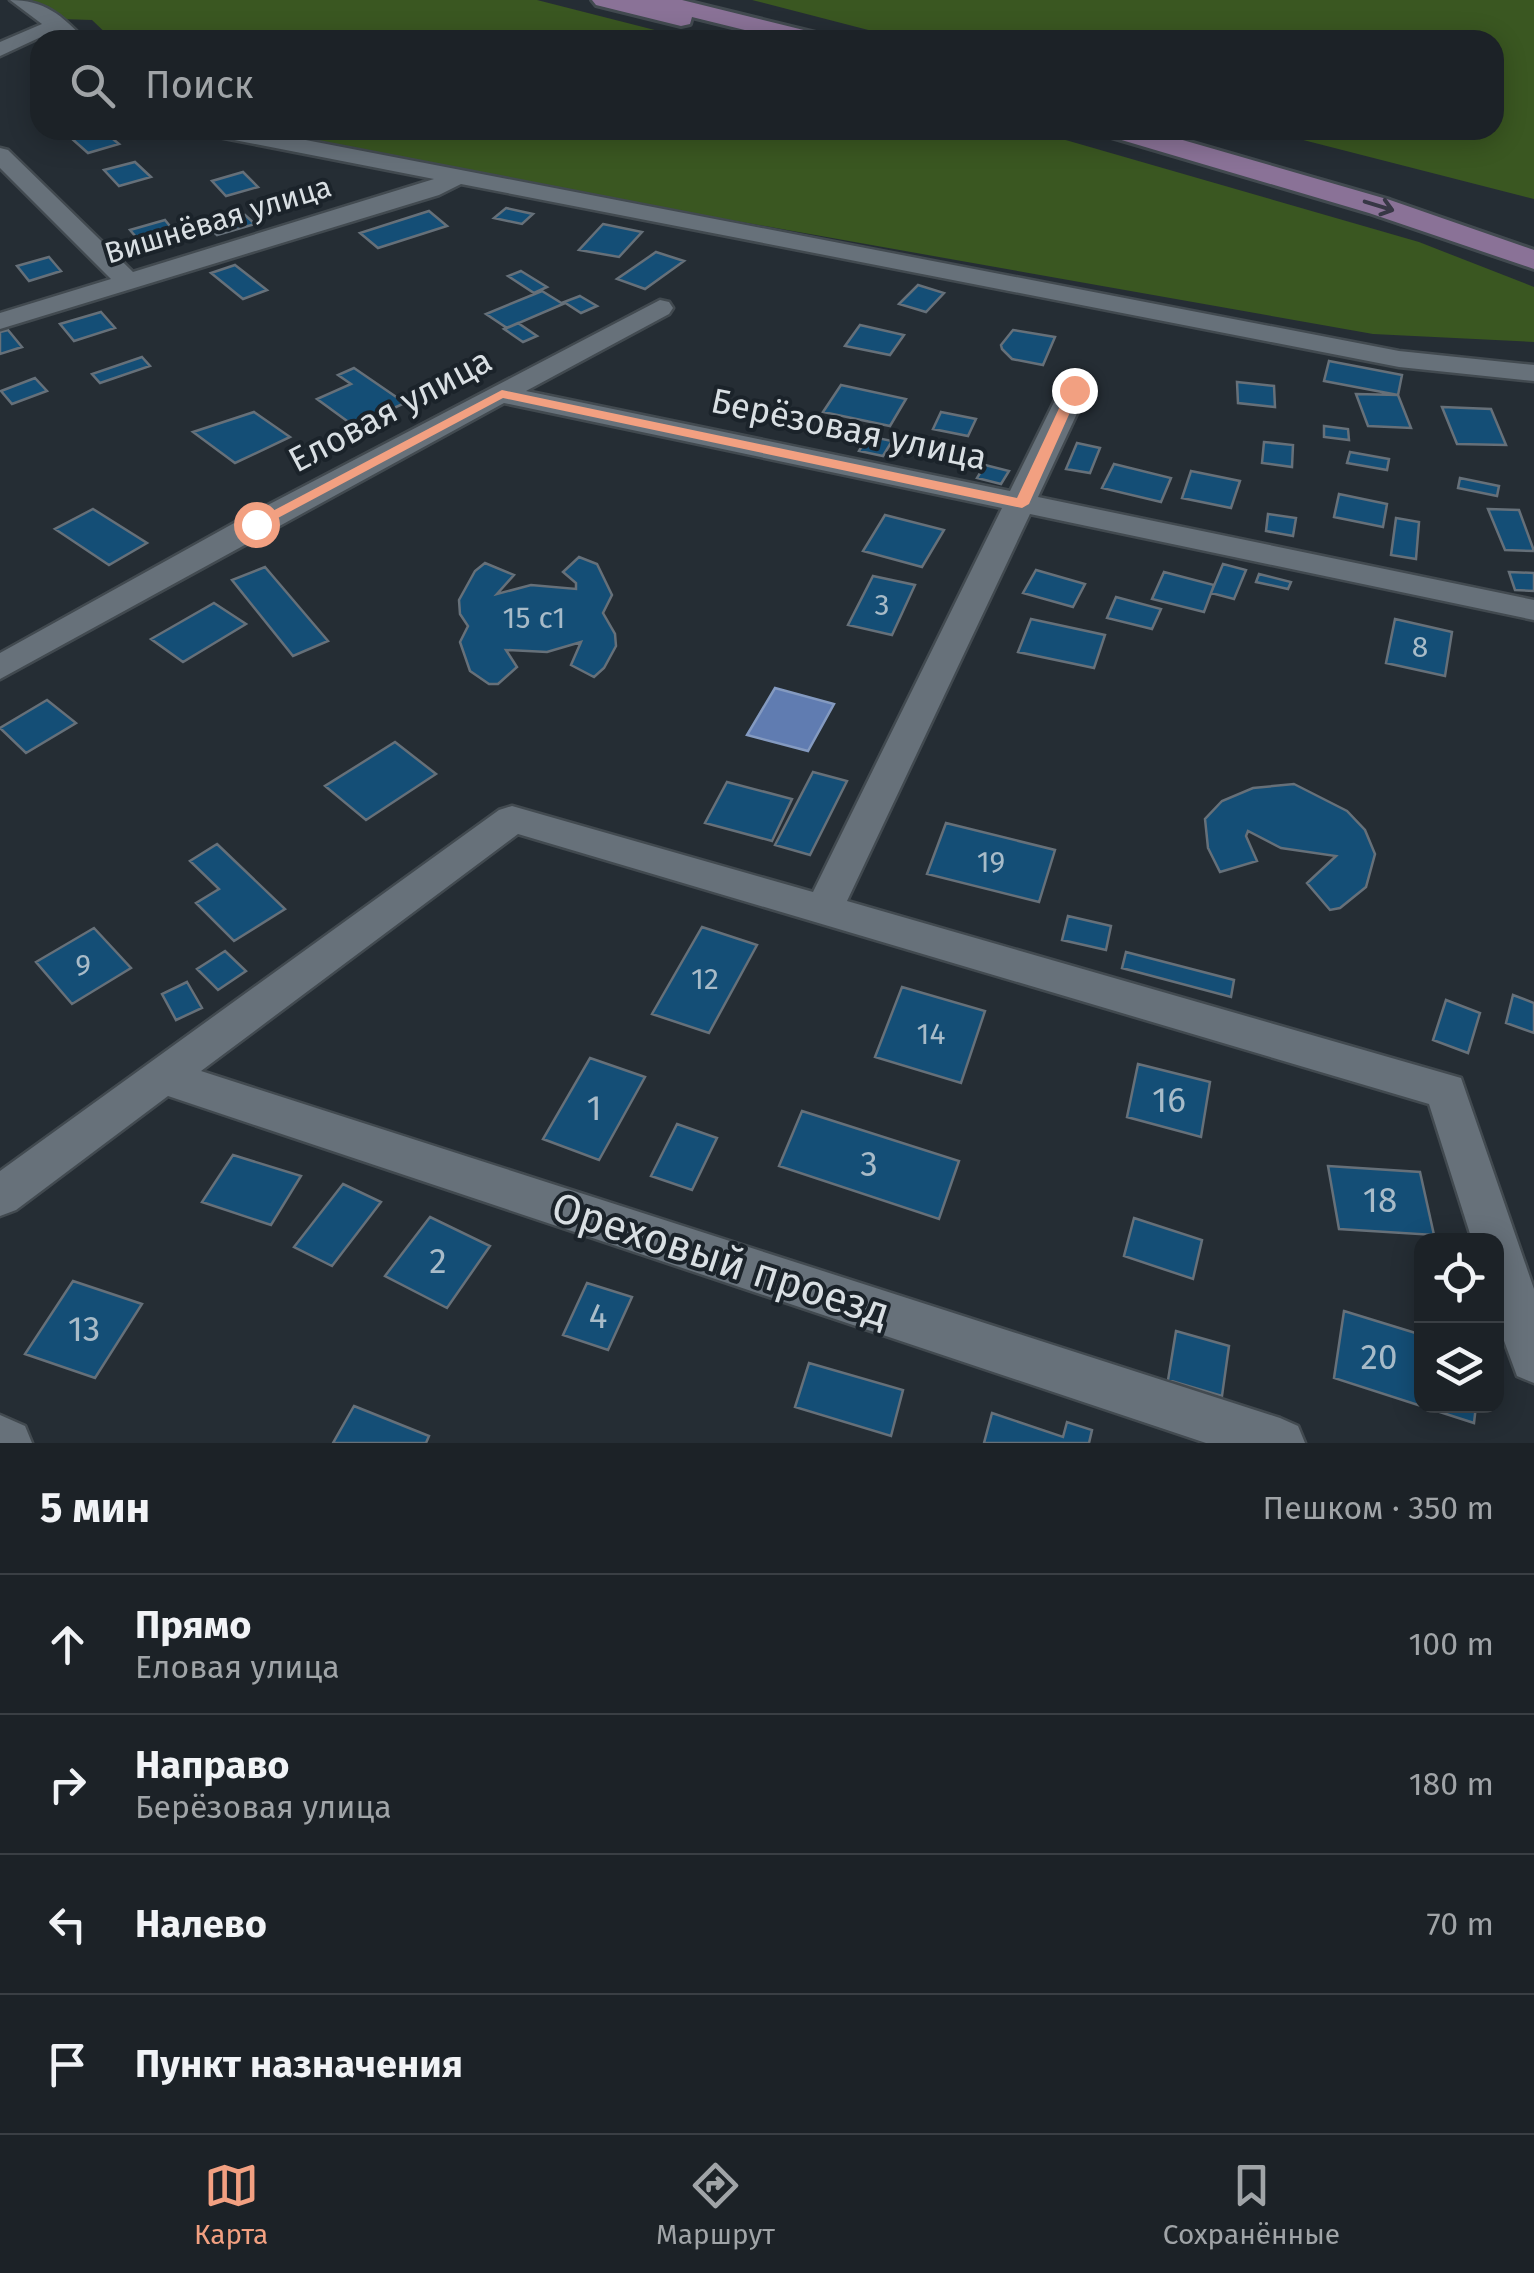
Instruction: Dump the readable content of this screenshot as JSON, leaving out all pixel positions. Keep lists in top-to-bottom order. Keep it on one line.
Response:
{"streets":{"street":["Вишнёвая улица","Еловая улица","Берёзовая улица","Ореховый проезд"]},"crossings":[["Еловая улица","Берёзовая улица"]],"house_numbers":["3","15 с1","8","19","9","12","14","16","1","3","18","2","4","13","20"],"page":{"search":"Поиск","heading":["5 мин","Пешком · 350 m"],"list":[["Прямо","Еловая улица","100 m"],["Направо","Берёзовая улица","180 m"],["Налево","70 m"],"Пункт назначения"],"nav":["Карта","Маршрут","Сохранённые"]}}
